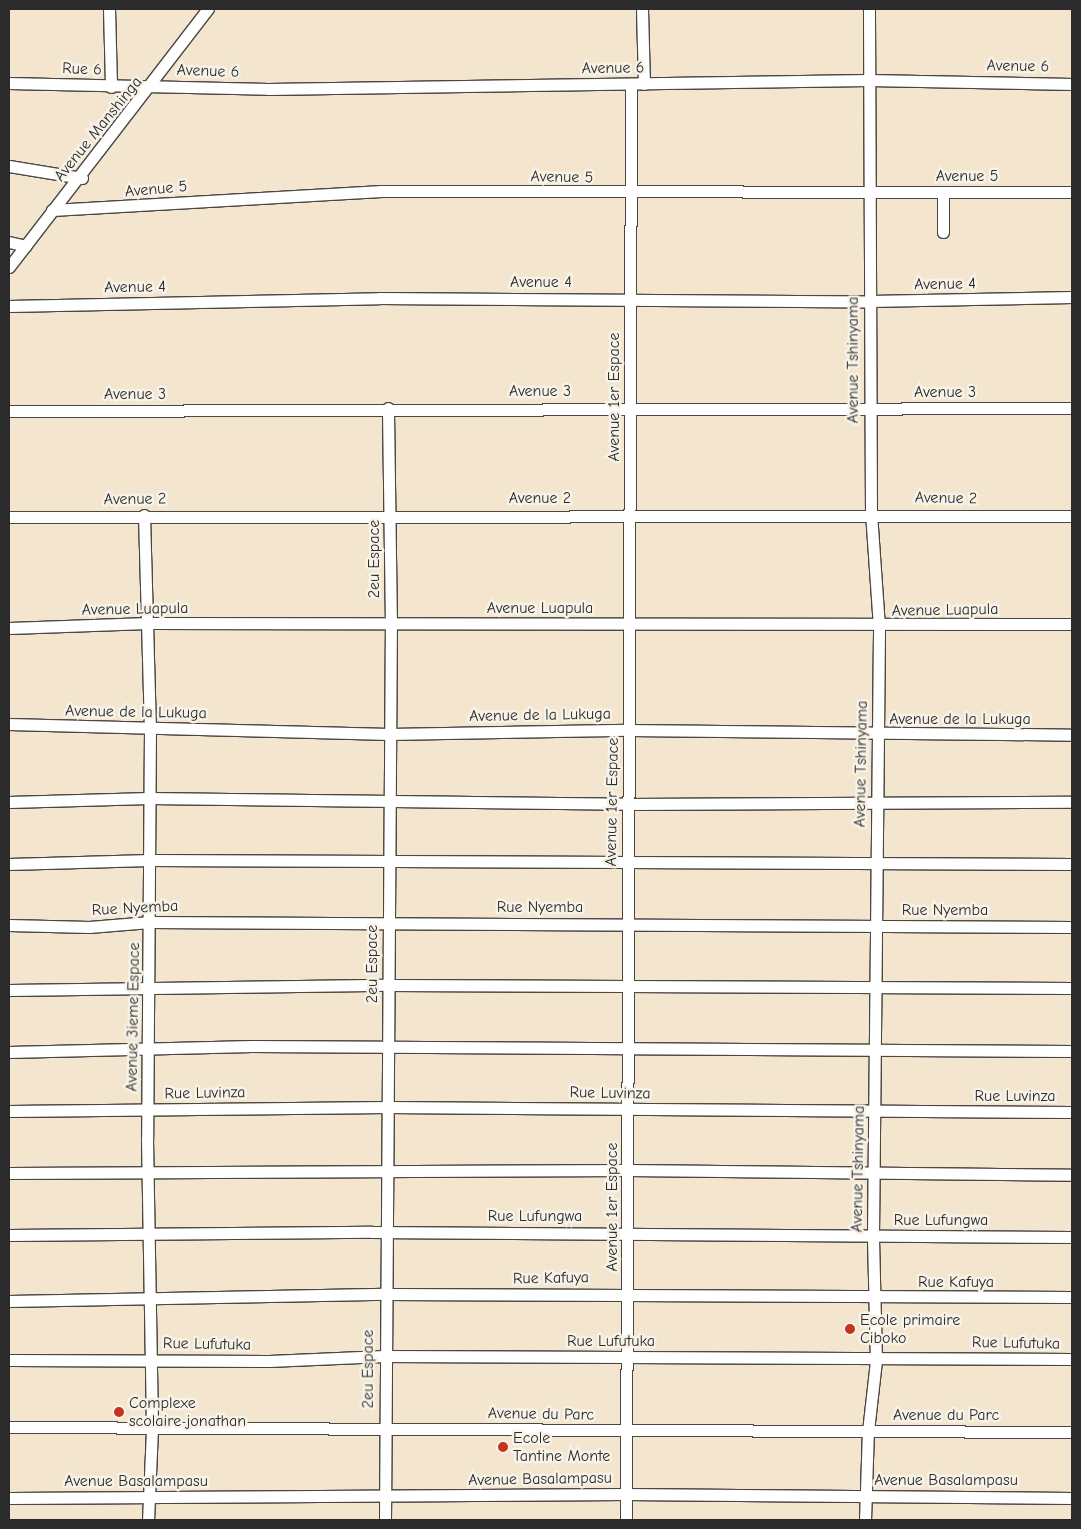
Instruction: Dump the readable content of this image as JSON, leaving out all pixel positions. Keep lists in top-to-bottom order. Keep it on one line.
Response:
{"streets":{"street":["Avenue 6","Rue 6","Avenue Manshinga","Avenue 5","Avenue 4","Avenue Tshinyama","Avenue 3","Avenue 1er Espace","Avenue 2","2eu Espace","Avenue Luapula","Avenue de la Lukuga","Rue Nyemba","Avenue 3ieme Espace","Rue Luvinza","Rue Lufungwa","Rue Kafuya","Rue Lufutuka","Avenue du Parc","Avenue Basalampasu"]},"crossings":[["Avenue 6","Rue 6"],["Avenue 6","Avenue Manshinga"],["Avenue 6","Avenue Tshinyama"],["Avenue 6","Avenue 1er Espace"],["Rue 6","Avenue Manshinga"],["Avenue Manshinga","Avenue 5"],["Avenue 5","Avenue Tshinyama"],["Avenue 5","Avenue 1er Espace"],["Avenue 4","Avenue Tshinyama"],["Avenue 4","Avenue 1er Espace"],["Avenue Tshinyama","Avenue 3"],["Avenue Tshinyama","Avenue 2"],["Avenue Tshinyama","Avenue Luapula"],["Avenue Tshinyama","Avenue de la Lukuga"],["Avenue Tshinyama","Rue Nyemba"],["Avenue Tshinyama","Rue Luvinza"],["Avenue Tshinyama","Rue Lufungwa"],["Avenue Tshinyama","Rue Kafuya"],["Avenue Tshinyama","Rue Lufutuka"],["Avenue Tshinyama","Avenue du Parc"],["Avenue Tshinyama","Avenue Basalampasu"],["Avenue 3","Avenue 1er Espace"],["Avenue 3","2eu Espace"],["Avenue 1er Espace","Avenue 2"],["Avenue 1er Espace","Avenue Luapula"],["Avenue 1er Espace","Avenue de la Lukuga"],["Avenue 1er Espace","Rue Nyemba"],["Avenue 1er Espace","Rue Luvinza"],["Avenue 1er Espace","Rue Lufungwa"],["Avenue 1er Espace","Rue Kafuya"],["Avenue 1er Espace","Rue Lufutuka"],["Avenue 1er Espace","Avenue du Parc"],["Avenue 1er Espace","Avenue Basalampasu"],["Avenue 2","2eu Espace"],["Avenue 2","Avenue 3ieme Espace"],["2eu Espace","Avenue Luapula"],["2eu Espace","Avenue de la Lukuga"],["2eu Espace","Rue Nyemba"],["2eu Espace","Rue Luvinza"],["2eu Espace","Rue Lufungwa"],["2eu Espace","Rue Kafuya"],["2eu Espace","Rue Lufutuka"],["2eu Espace","Avenue du Parc"],["2eu Espace","Avenue Basalampasu"],["Avenue Luapula","Avenue 3ieme Espace"],["Avenue de la Lukuga","Avenue 3ieme Espace"],["Rue Nyemba","Avenue 3ieme Espace"],["Avenue 3ieme Espace","Rue Luvinza"],["Avenue 3ieme Espace","Rue Lufungwa"],["Avenue 3ieme Espace","Rue Kafuya"],["Avenue 3ieme Espace","Rue Lufutuka"],["Avenue 3ieme Espace","Avenue du Parc"],["Avenue 3ieme Espace","Avenue Basalampasu"]],"places":["Ecole primaire Ciboko","Complexe scolaire jonathan","Ecole Tantine Monte"]}
